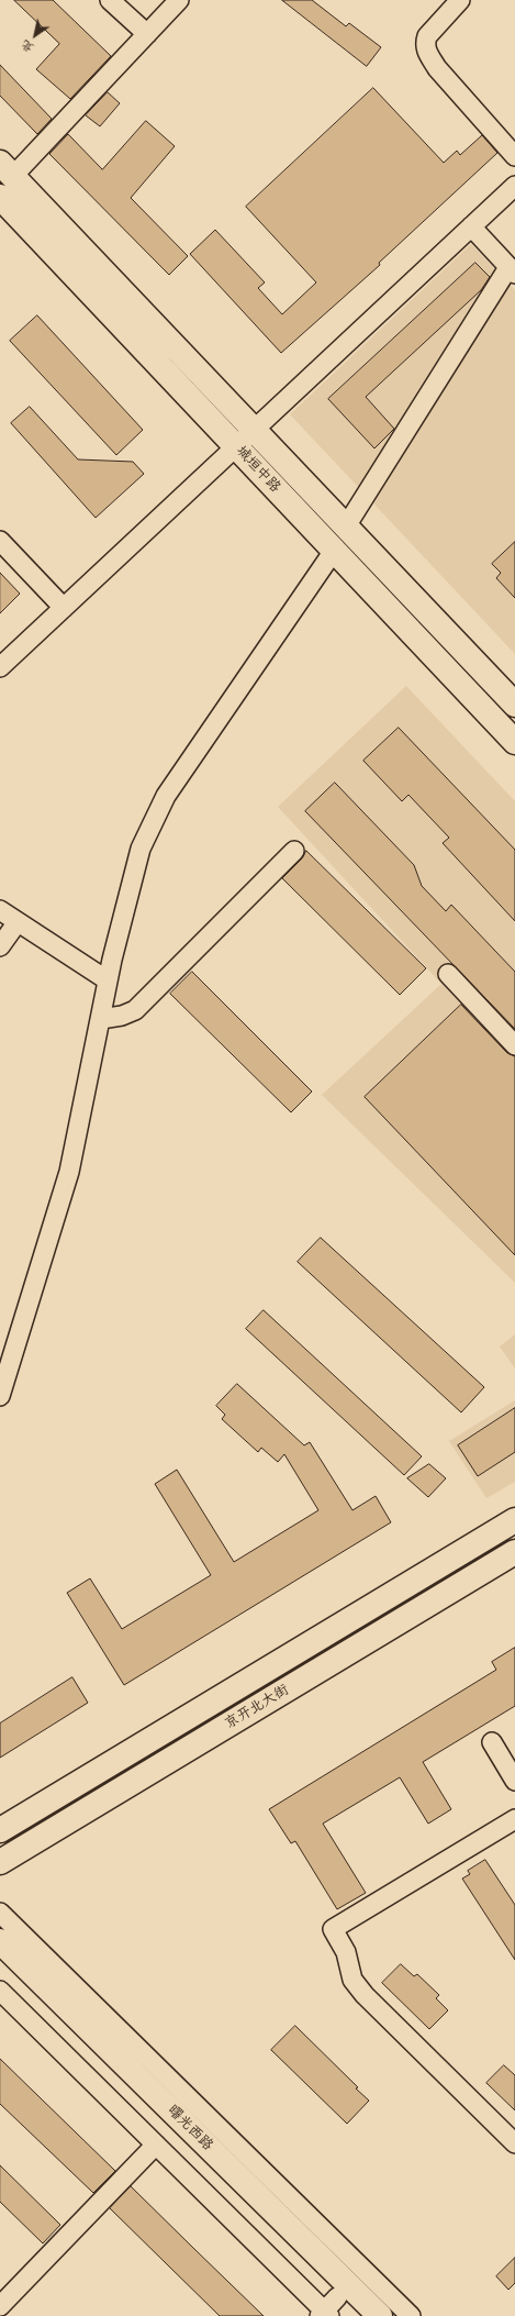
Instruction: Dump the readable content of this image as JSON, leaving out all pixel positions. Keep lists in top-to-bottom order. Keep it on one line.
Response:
{"streets":{"main road":["城垣中路","京开北大街","曙光西路"]},"north":"bottom left"}
